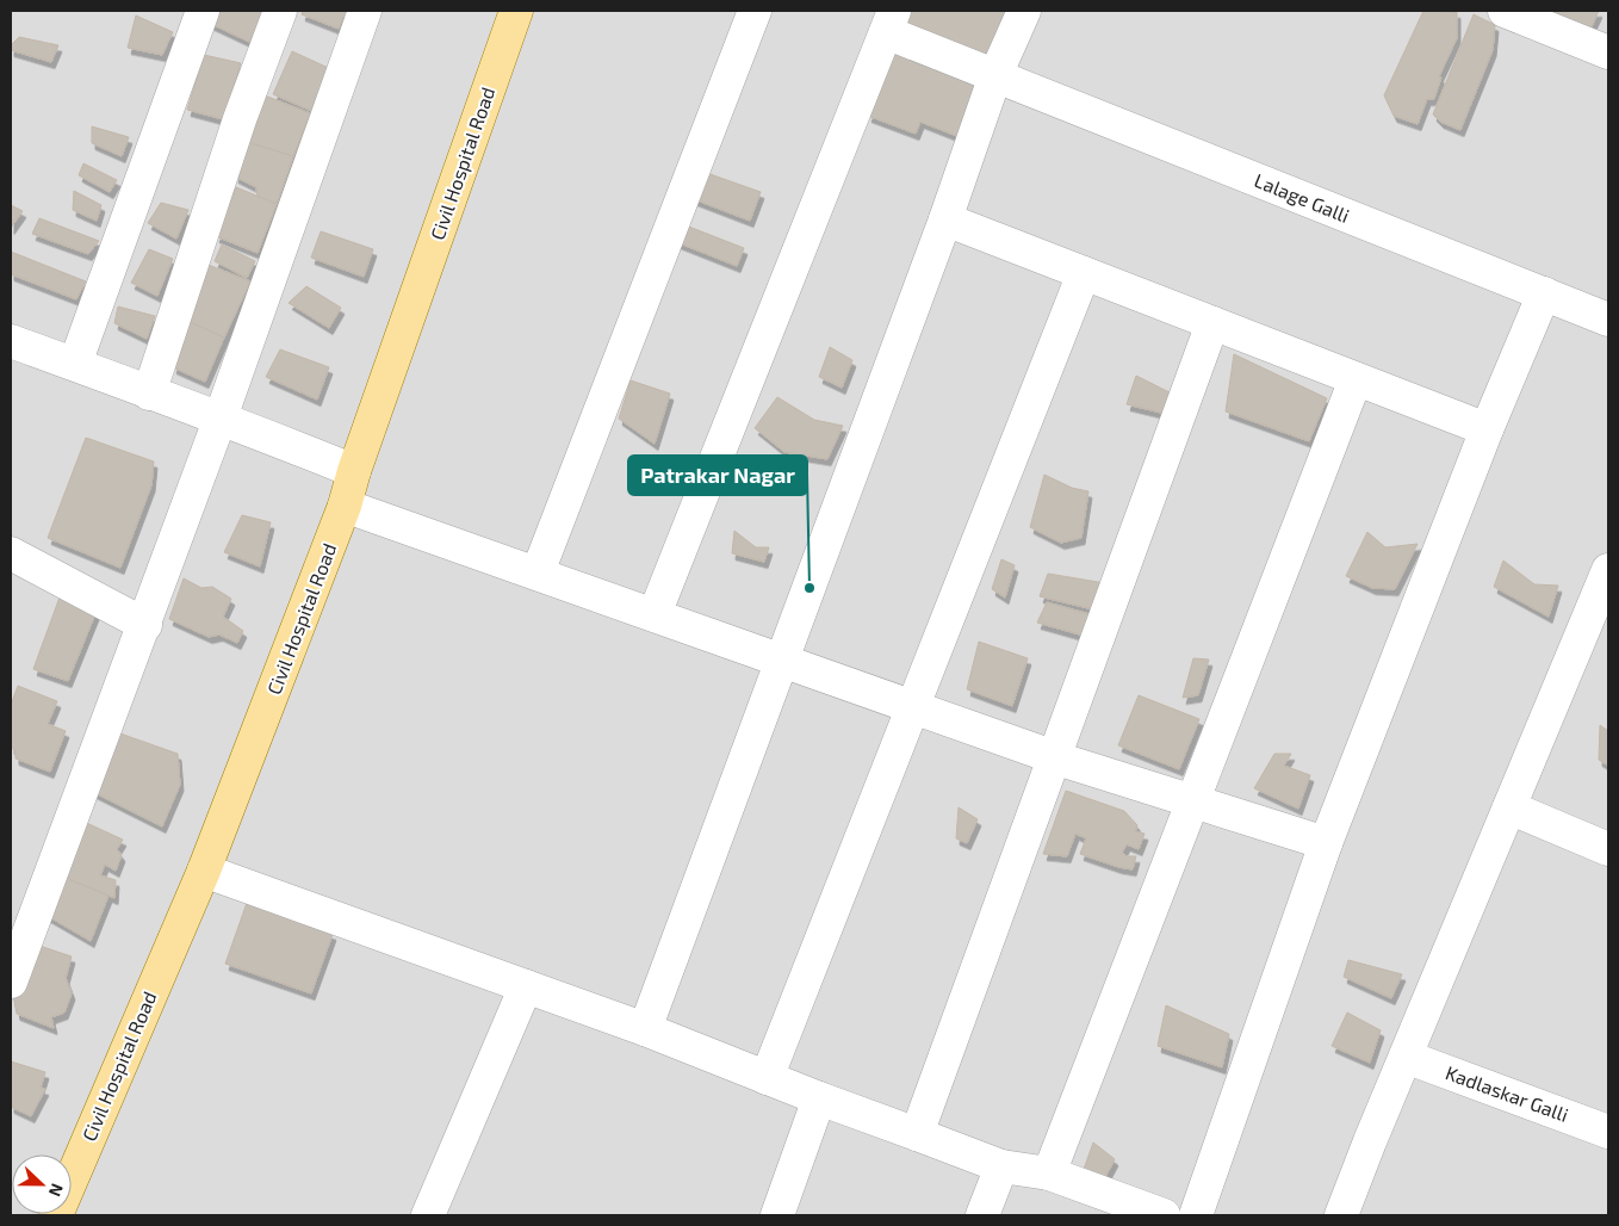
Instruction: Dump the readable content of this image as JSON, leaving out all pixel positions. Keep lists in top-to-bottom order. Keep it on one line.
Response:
{"streets":{"main road":["Civil Hospital Road"],"street":["Lalage Galli","Kadlaskar Galli"]},"places":["Patrakar Nagar"],"north":"right"}
